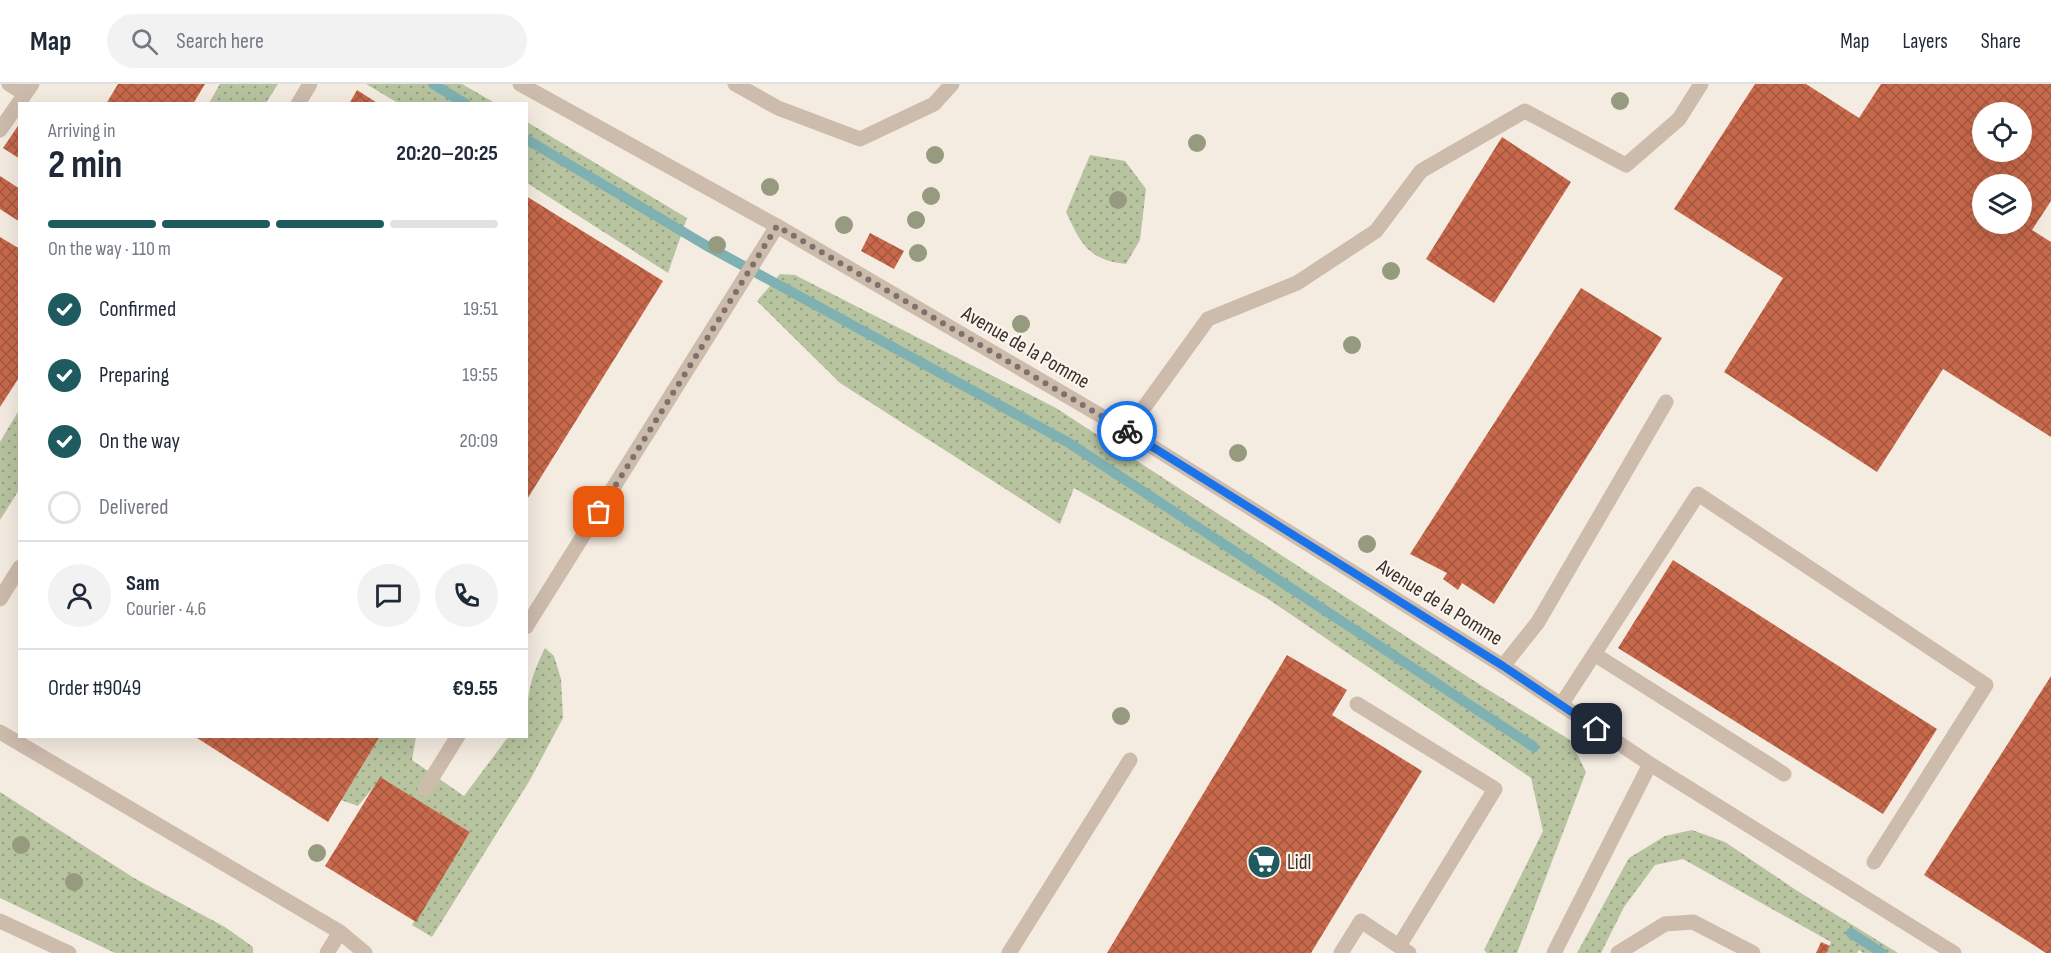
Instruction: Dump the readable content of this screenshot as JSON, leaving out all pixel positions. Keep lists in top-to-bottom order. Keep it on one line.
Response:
{"streets":{"street":["Avenue de la Pomme"]},"places":{"supermarket":["Lidl"]},"page":{"header":"Map","search":"Search here","nav":["Map","Layers","Share"],"heading":["2 min","Arriving in","20:20–20:25"],"panel":["Sam","Courier · 4.6","Order #9049","€9.55"],"bar":"On the way · 110 m","list":[["Confirmed","19:51"],["Preparing","19:55"],["On the way","20:09"],"Delivered"]}}
